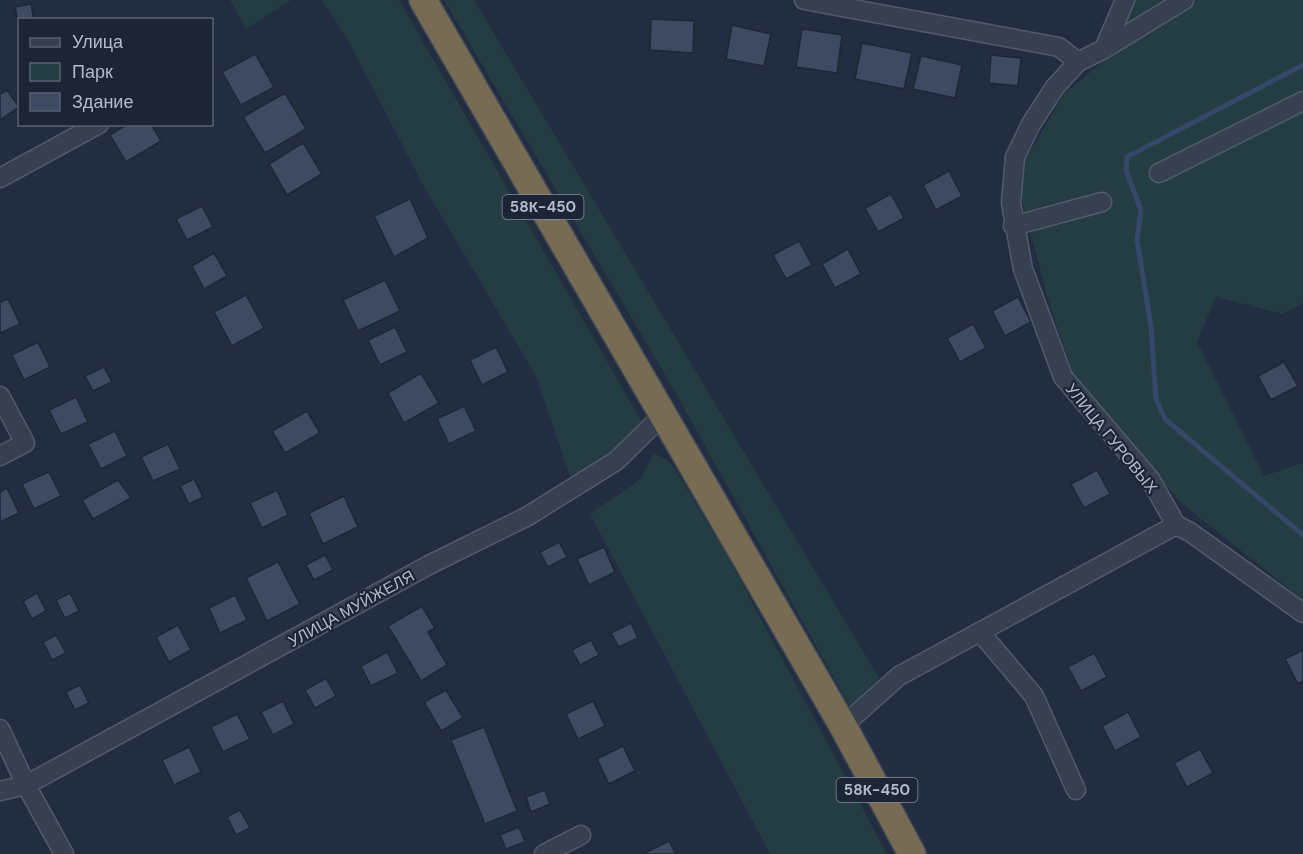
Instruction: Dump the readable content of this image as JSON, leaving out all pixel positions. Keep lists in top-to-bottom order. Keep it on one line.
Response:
{"streets":{"highway":["58К-450"],"street":["УЛИЦА ГУРОВЫХ","УЛИЦА МУЙЖЕЛЯ"]},"crossings":[["58К-450","УЛИЦА МУЙЖЕЛЯ"]],"legend":["Улица","Парк","Здание"]}
